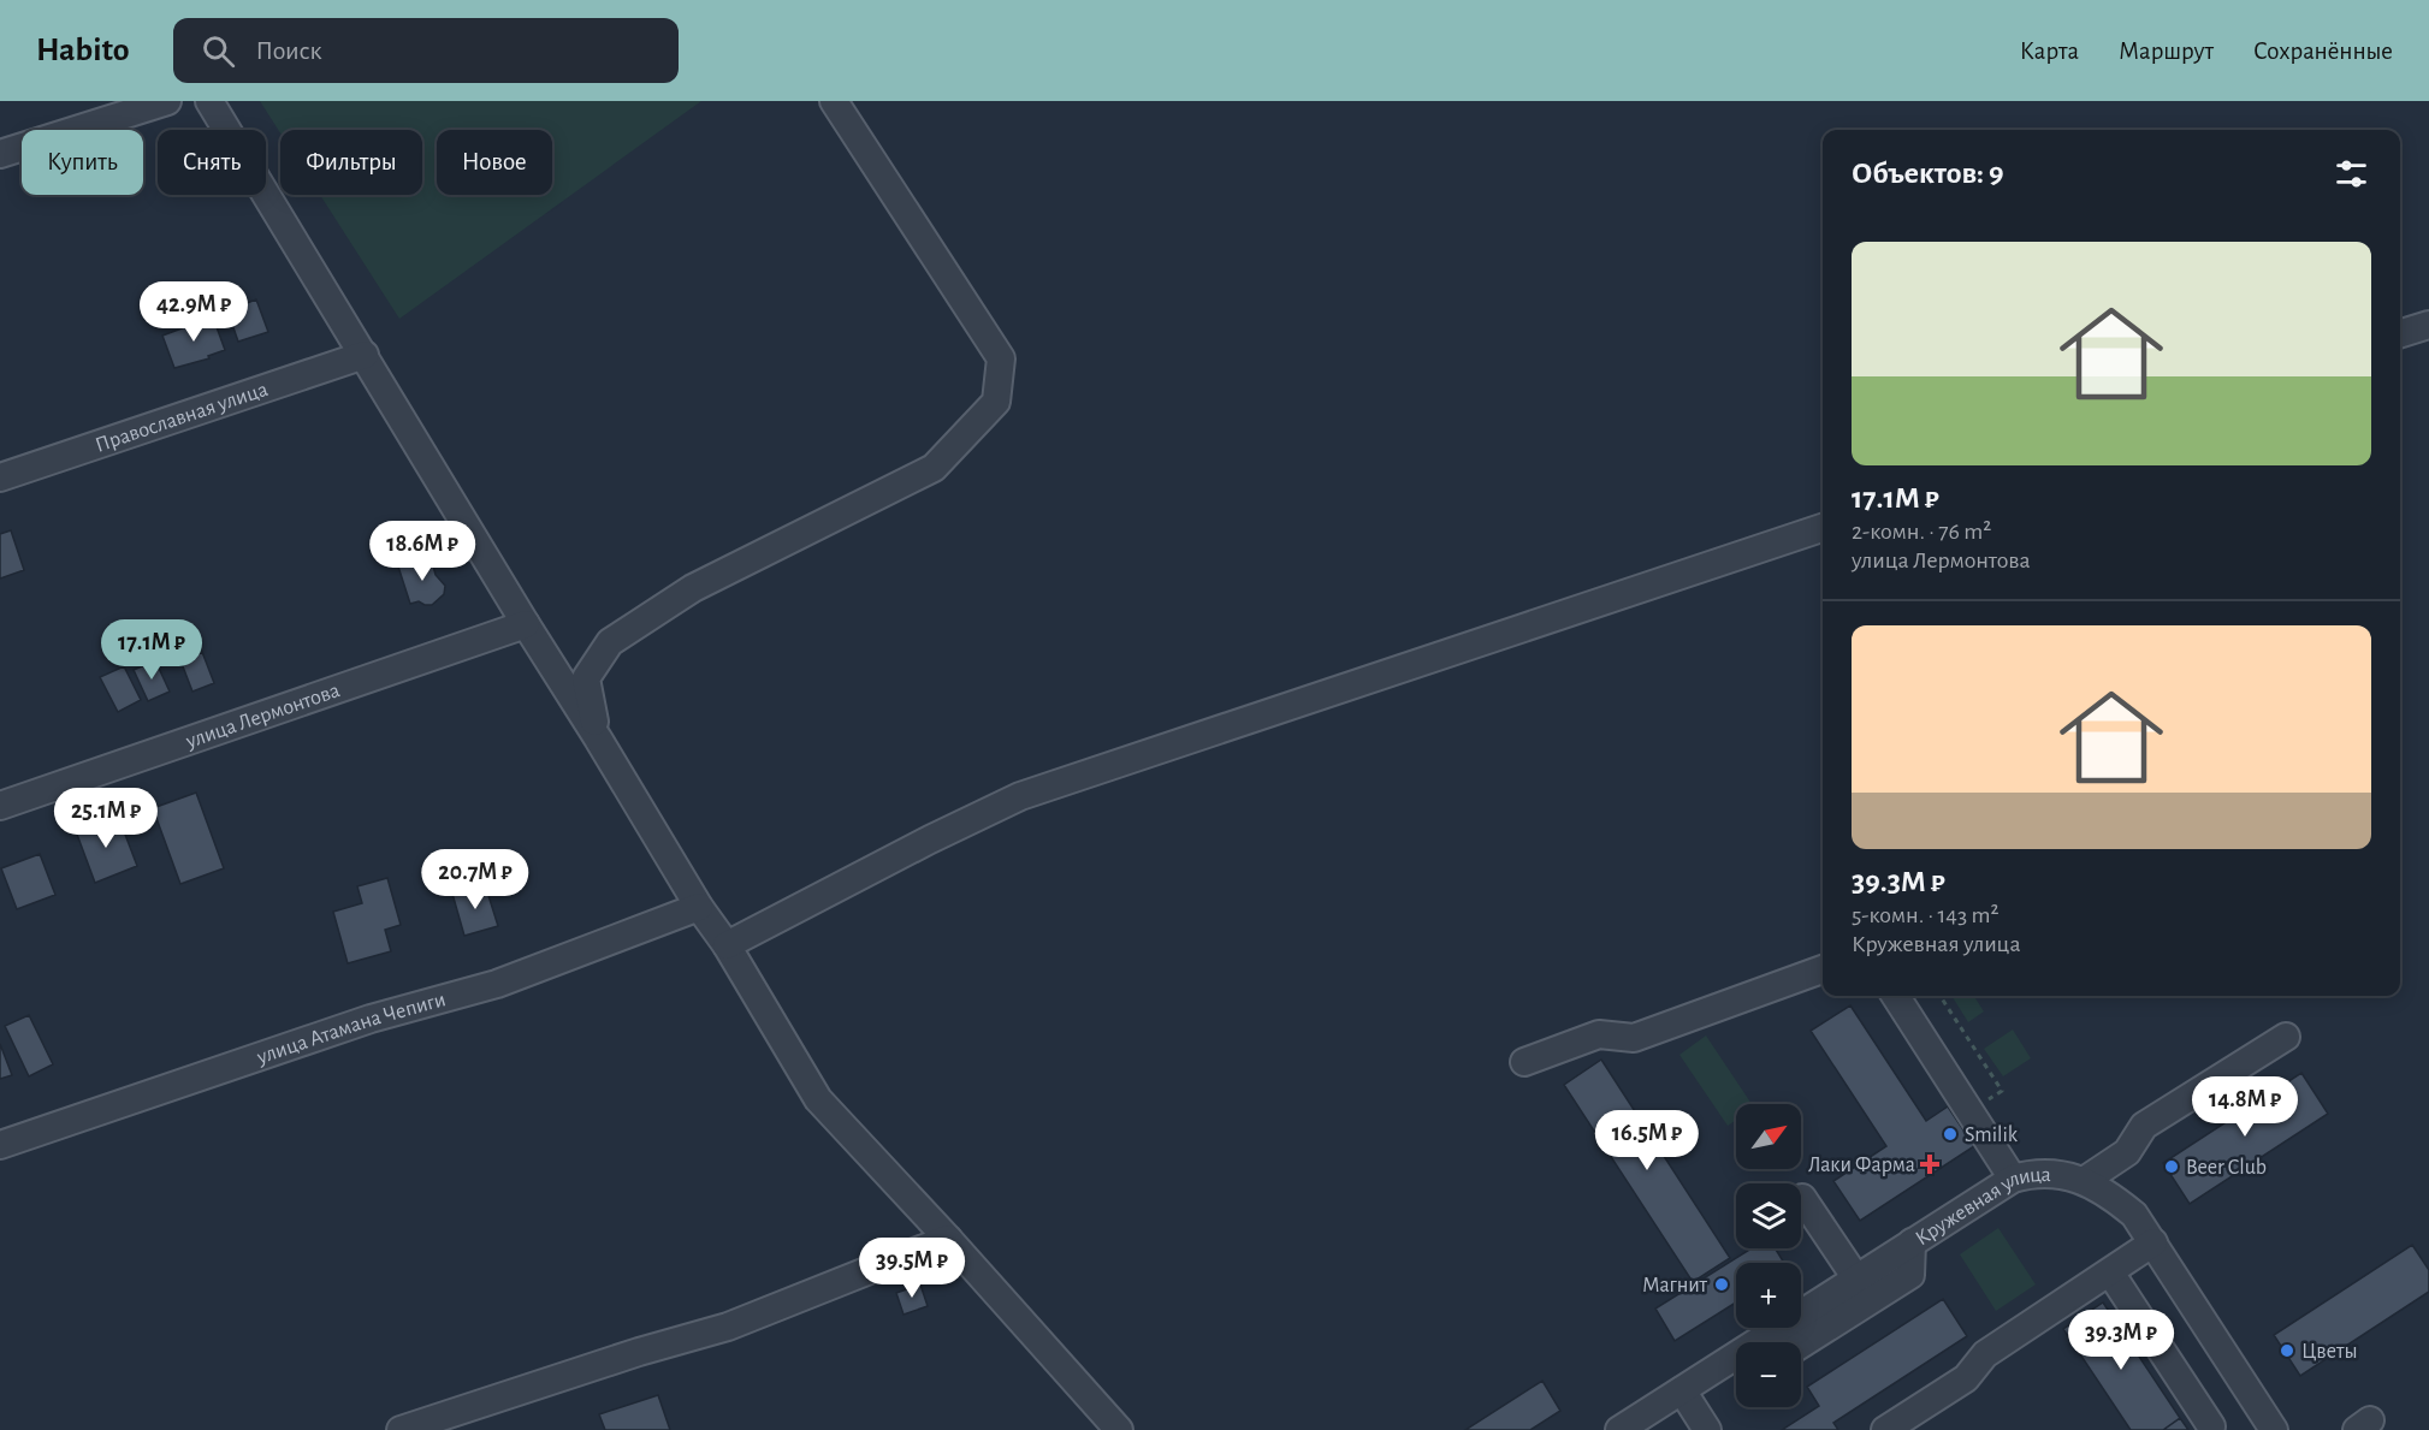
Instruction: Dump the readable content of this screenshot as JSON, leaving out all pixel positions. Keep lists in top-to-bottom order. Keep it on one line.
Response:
{"streets":{"street":["Православная улица","улица Лермонтова","улица Атамана Чепиги","Кружевная улица"]},"places":{"other":["Smilik","Beer Club","Магнит","Цветы"],"health":["Лаки Фарма"]},"north":"top right","page":{"header":"Habito","search":"Поиск","nav":["Карта","Маршрут","Сохранённые"],"chip":["Купить","Снять","Фильтры","Новое"],"heading":"Объектов: 9","list":[{"name":"17.1M ₽","note":"2-комн. · 76 m² · улица Лермонтова"},{"name":"39.3M ₽","note":"5-комн. · 143 m² · Кружевная улица"}],"price":["42.9M ₽","18.6M ₽","17.1M ₽","25.1M ₽","20.7M ₽","14.8M ₽","16.5M ₽","39.5M ₽","39.3M ₽"],"map_buttons":["+","−"]}}
